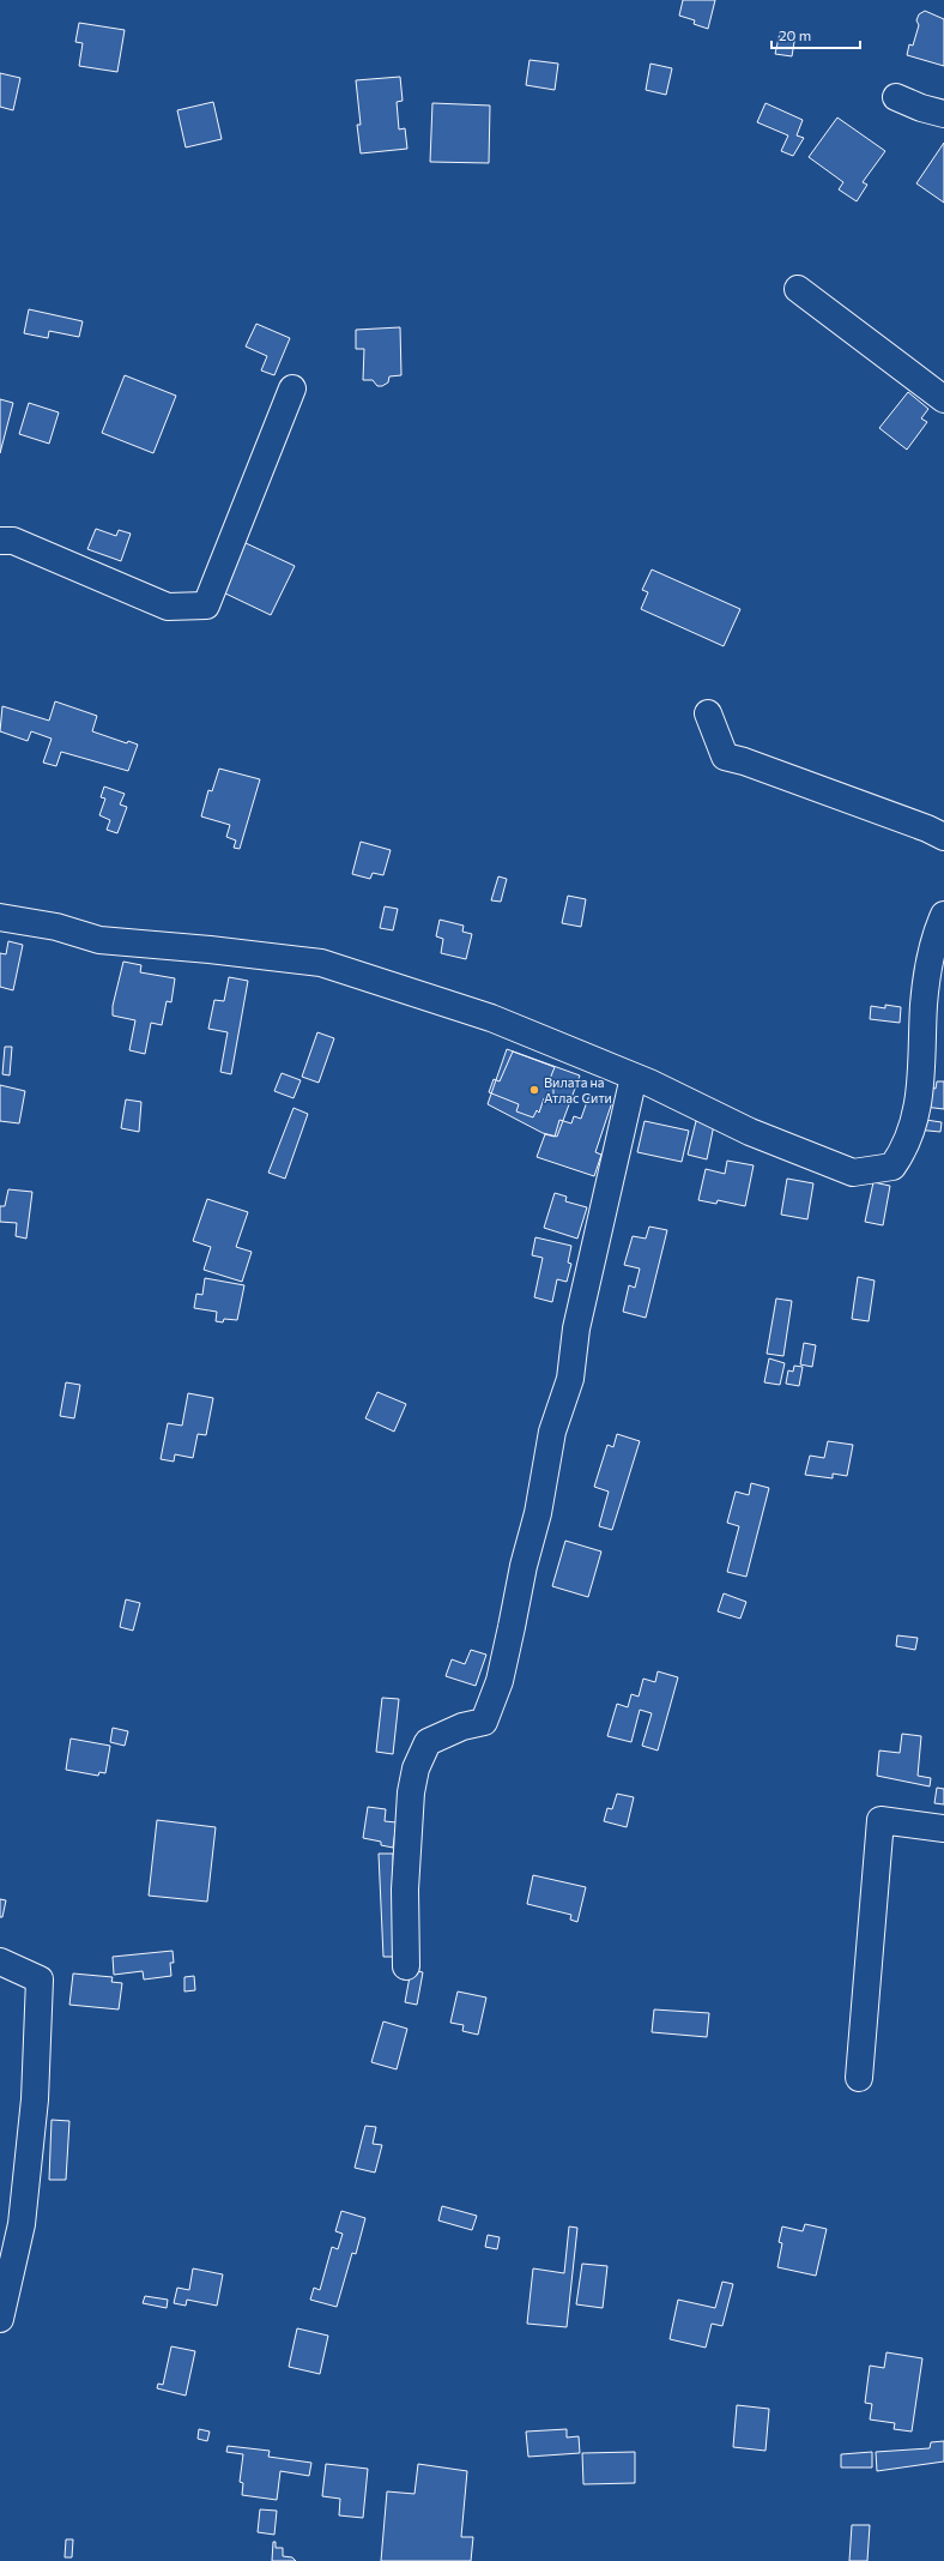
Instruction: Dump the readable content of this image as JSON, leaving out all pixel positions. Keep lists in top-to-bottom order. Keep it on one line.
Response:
{"places":["Вилата на Атлас Сити"],"scale_bar":"20 m"}
